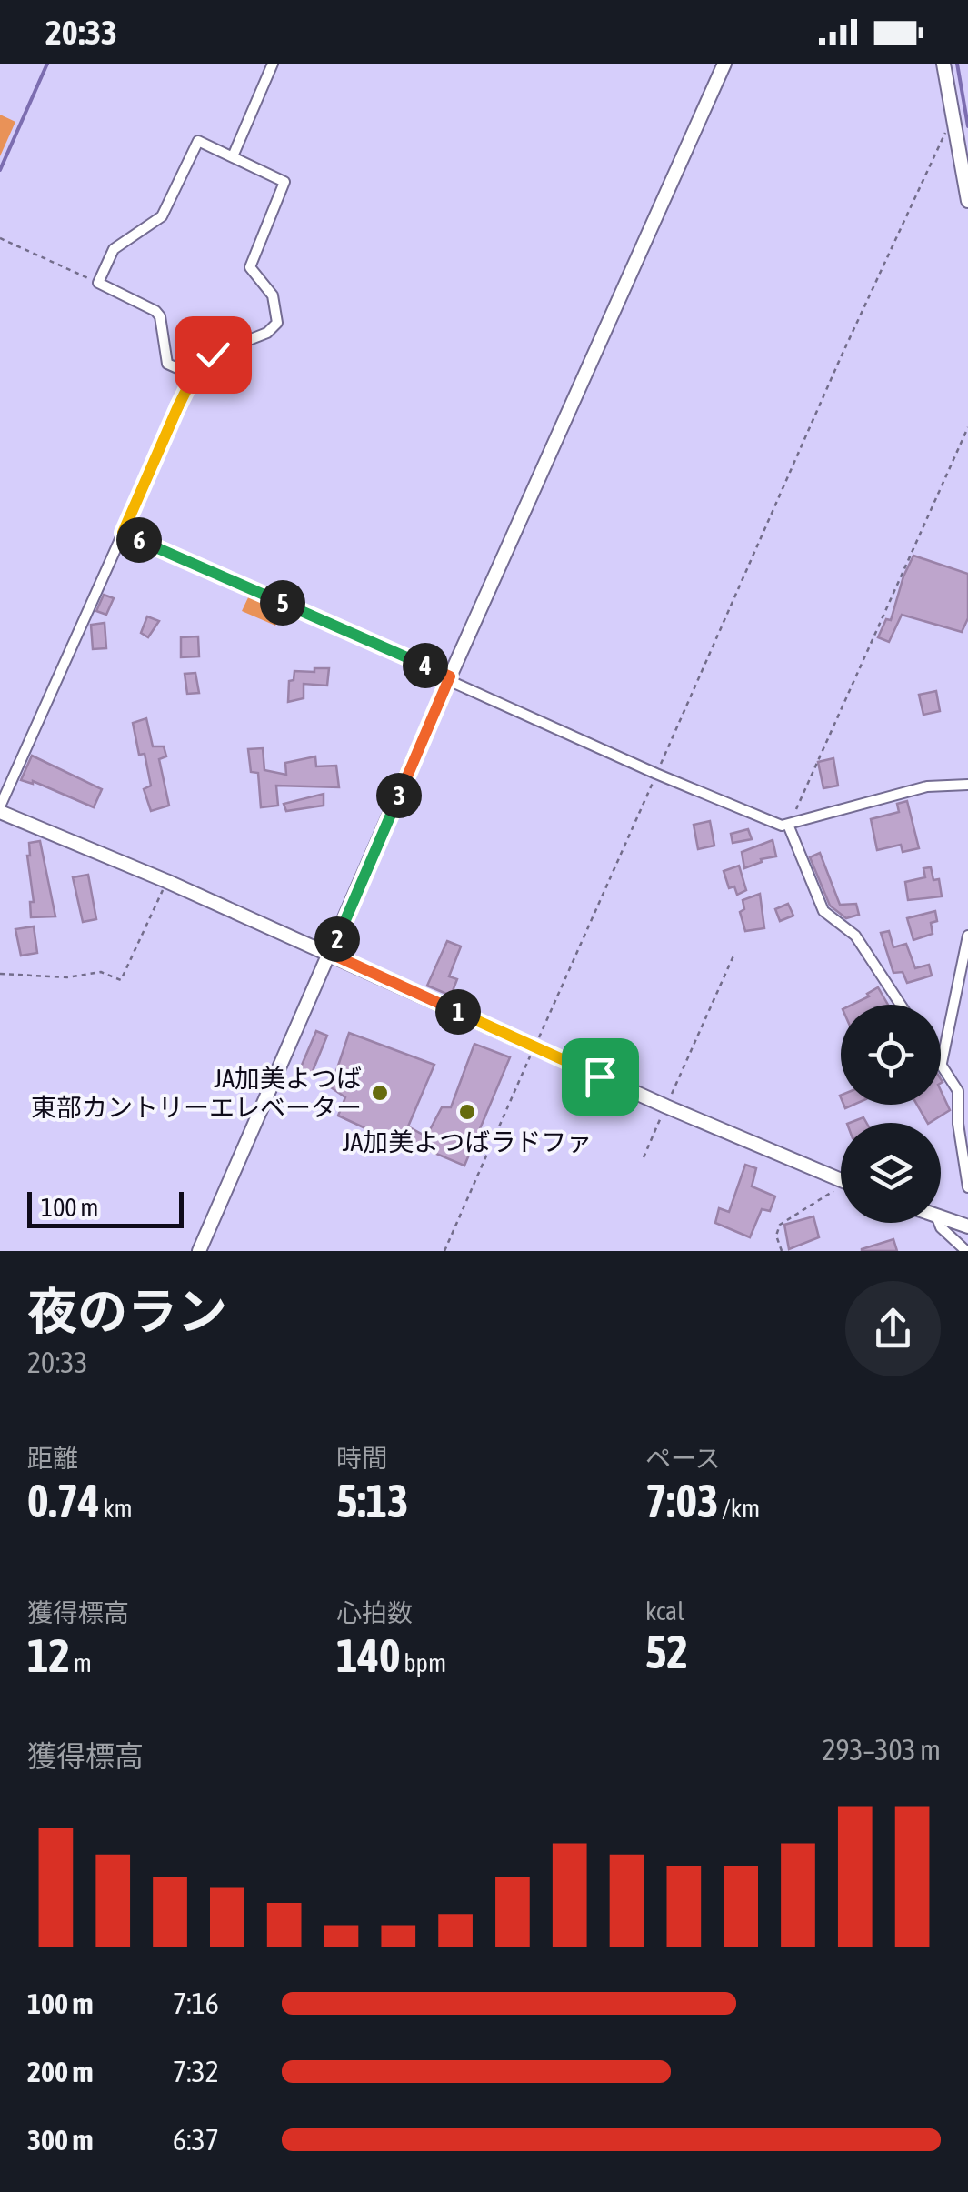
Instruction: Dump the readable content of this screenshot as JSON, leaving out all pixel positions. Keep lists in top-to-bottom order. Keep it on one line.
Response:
{"places":["JA加美よつば 東部カントリーエレベーター","JA加美よつばラドファ"],"scale_bar":"100 m","page":{"status":"20:33","pins":["6","5","4","3","2","1"],"scale":"100 m","heading":["夜のラン","20:33"],"stats":[["距離","0.74 km"],["時間","5:13"],["ペース","7:03 /km"],["獲得標高","12 m"],["心拍数","140 bpm"],["kcal","52"]],"chart":["獲得標高","293–303 m"],"list":[{"name":"100 m","note":"7:16"},{"name":"200 m","note":"7:32"},{"name":"300 m","note":"6:37"}]}}
